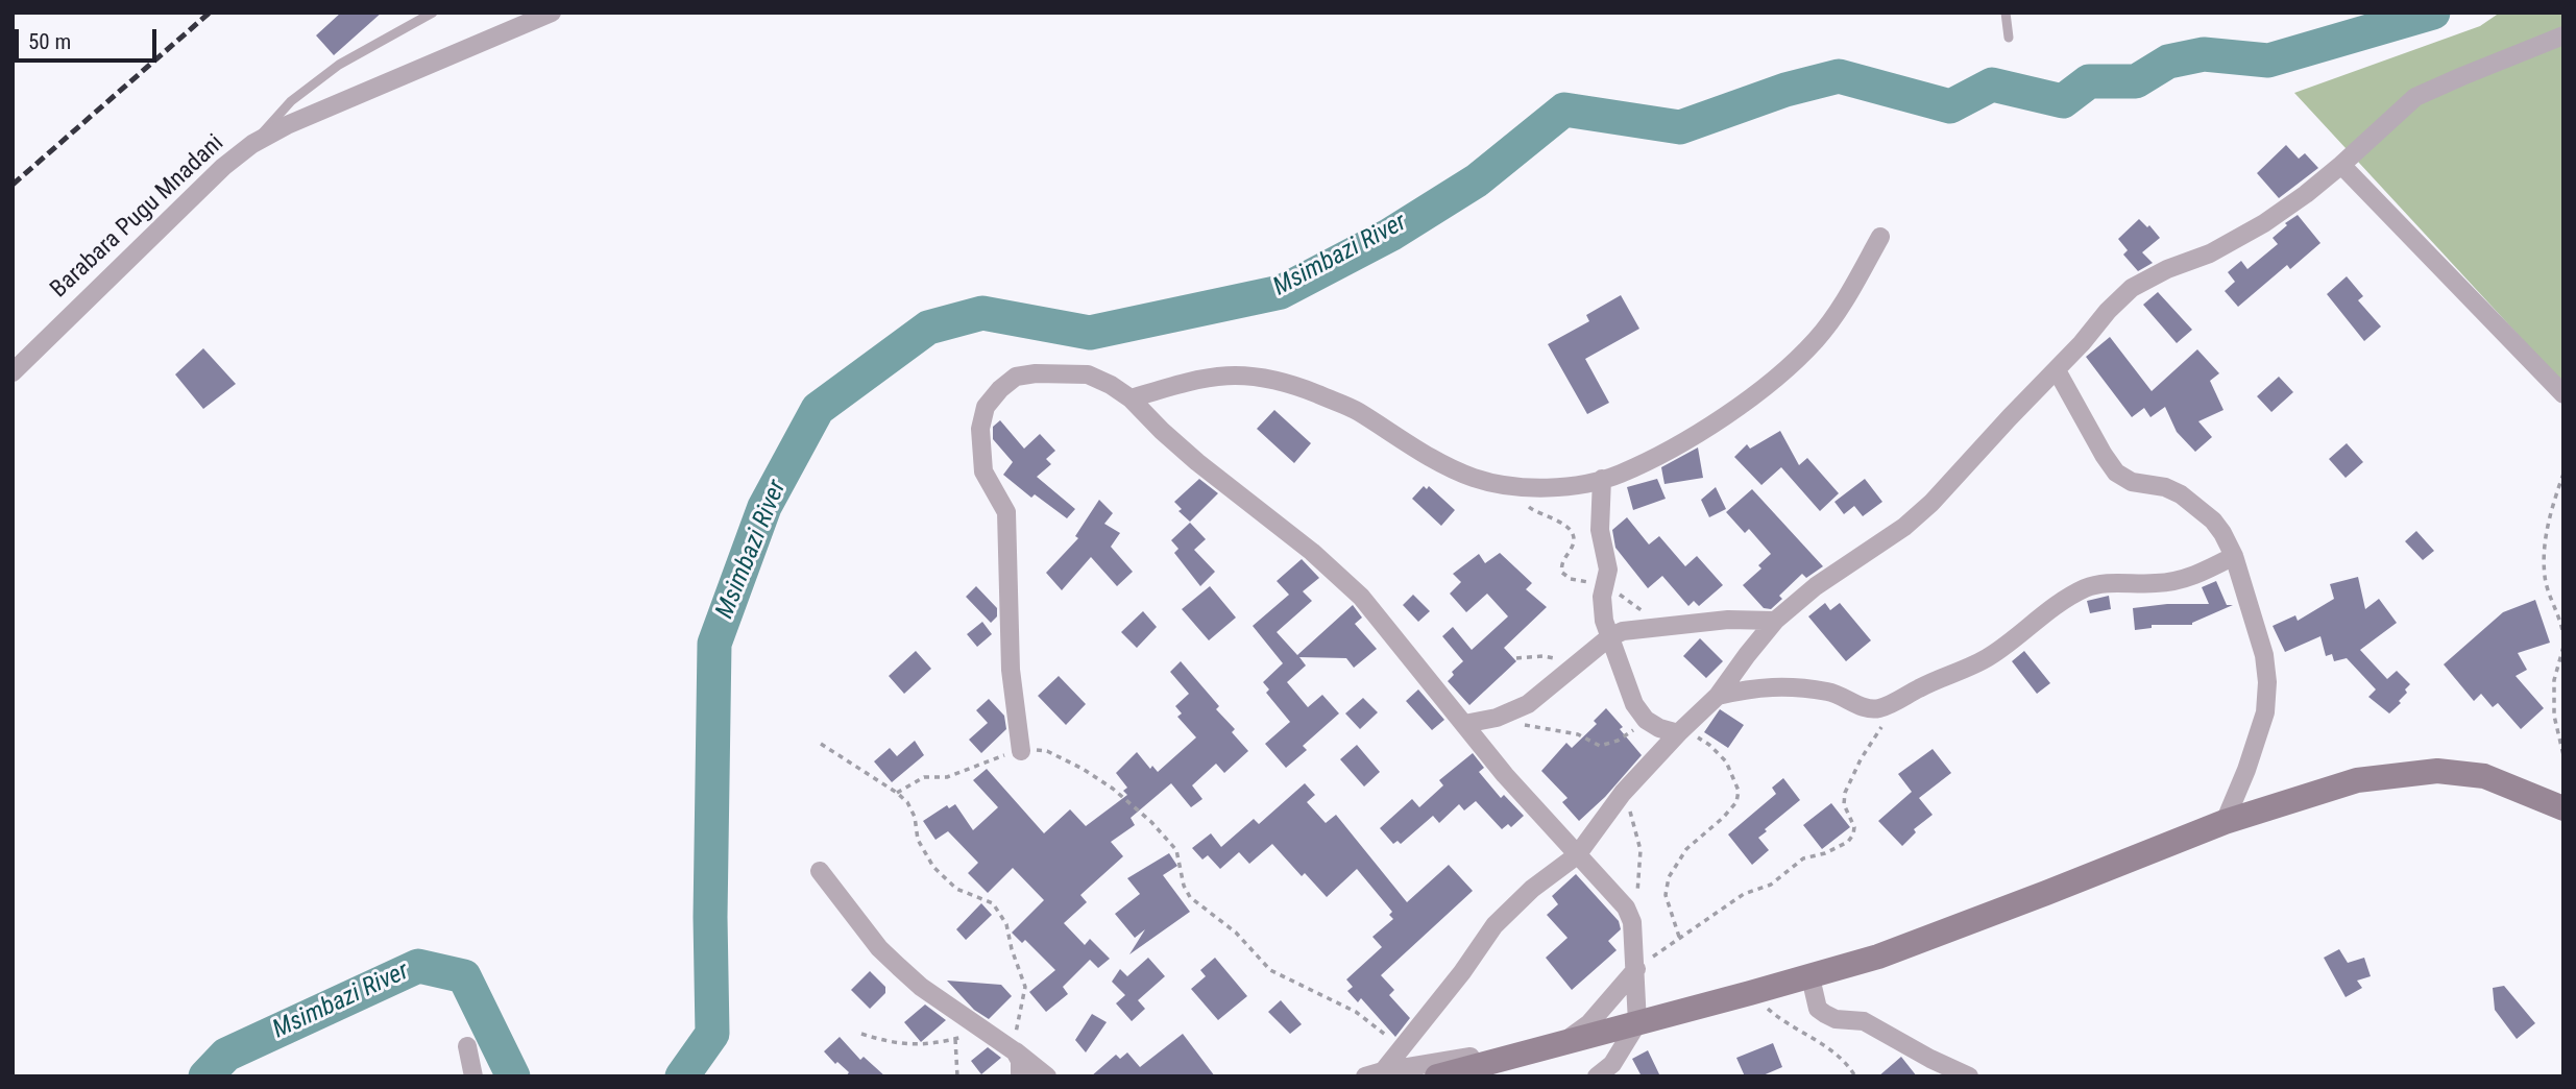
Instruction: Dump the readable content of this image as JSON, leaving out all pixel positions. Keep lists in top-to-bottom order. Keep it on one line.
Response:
{"streets":{"street":["Barabara Pugu Mnadani"]},"water":["Msimbazi River"],"scale_bar":"50 m"}
